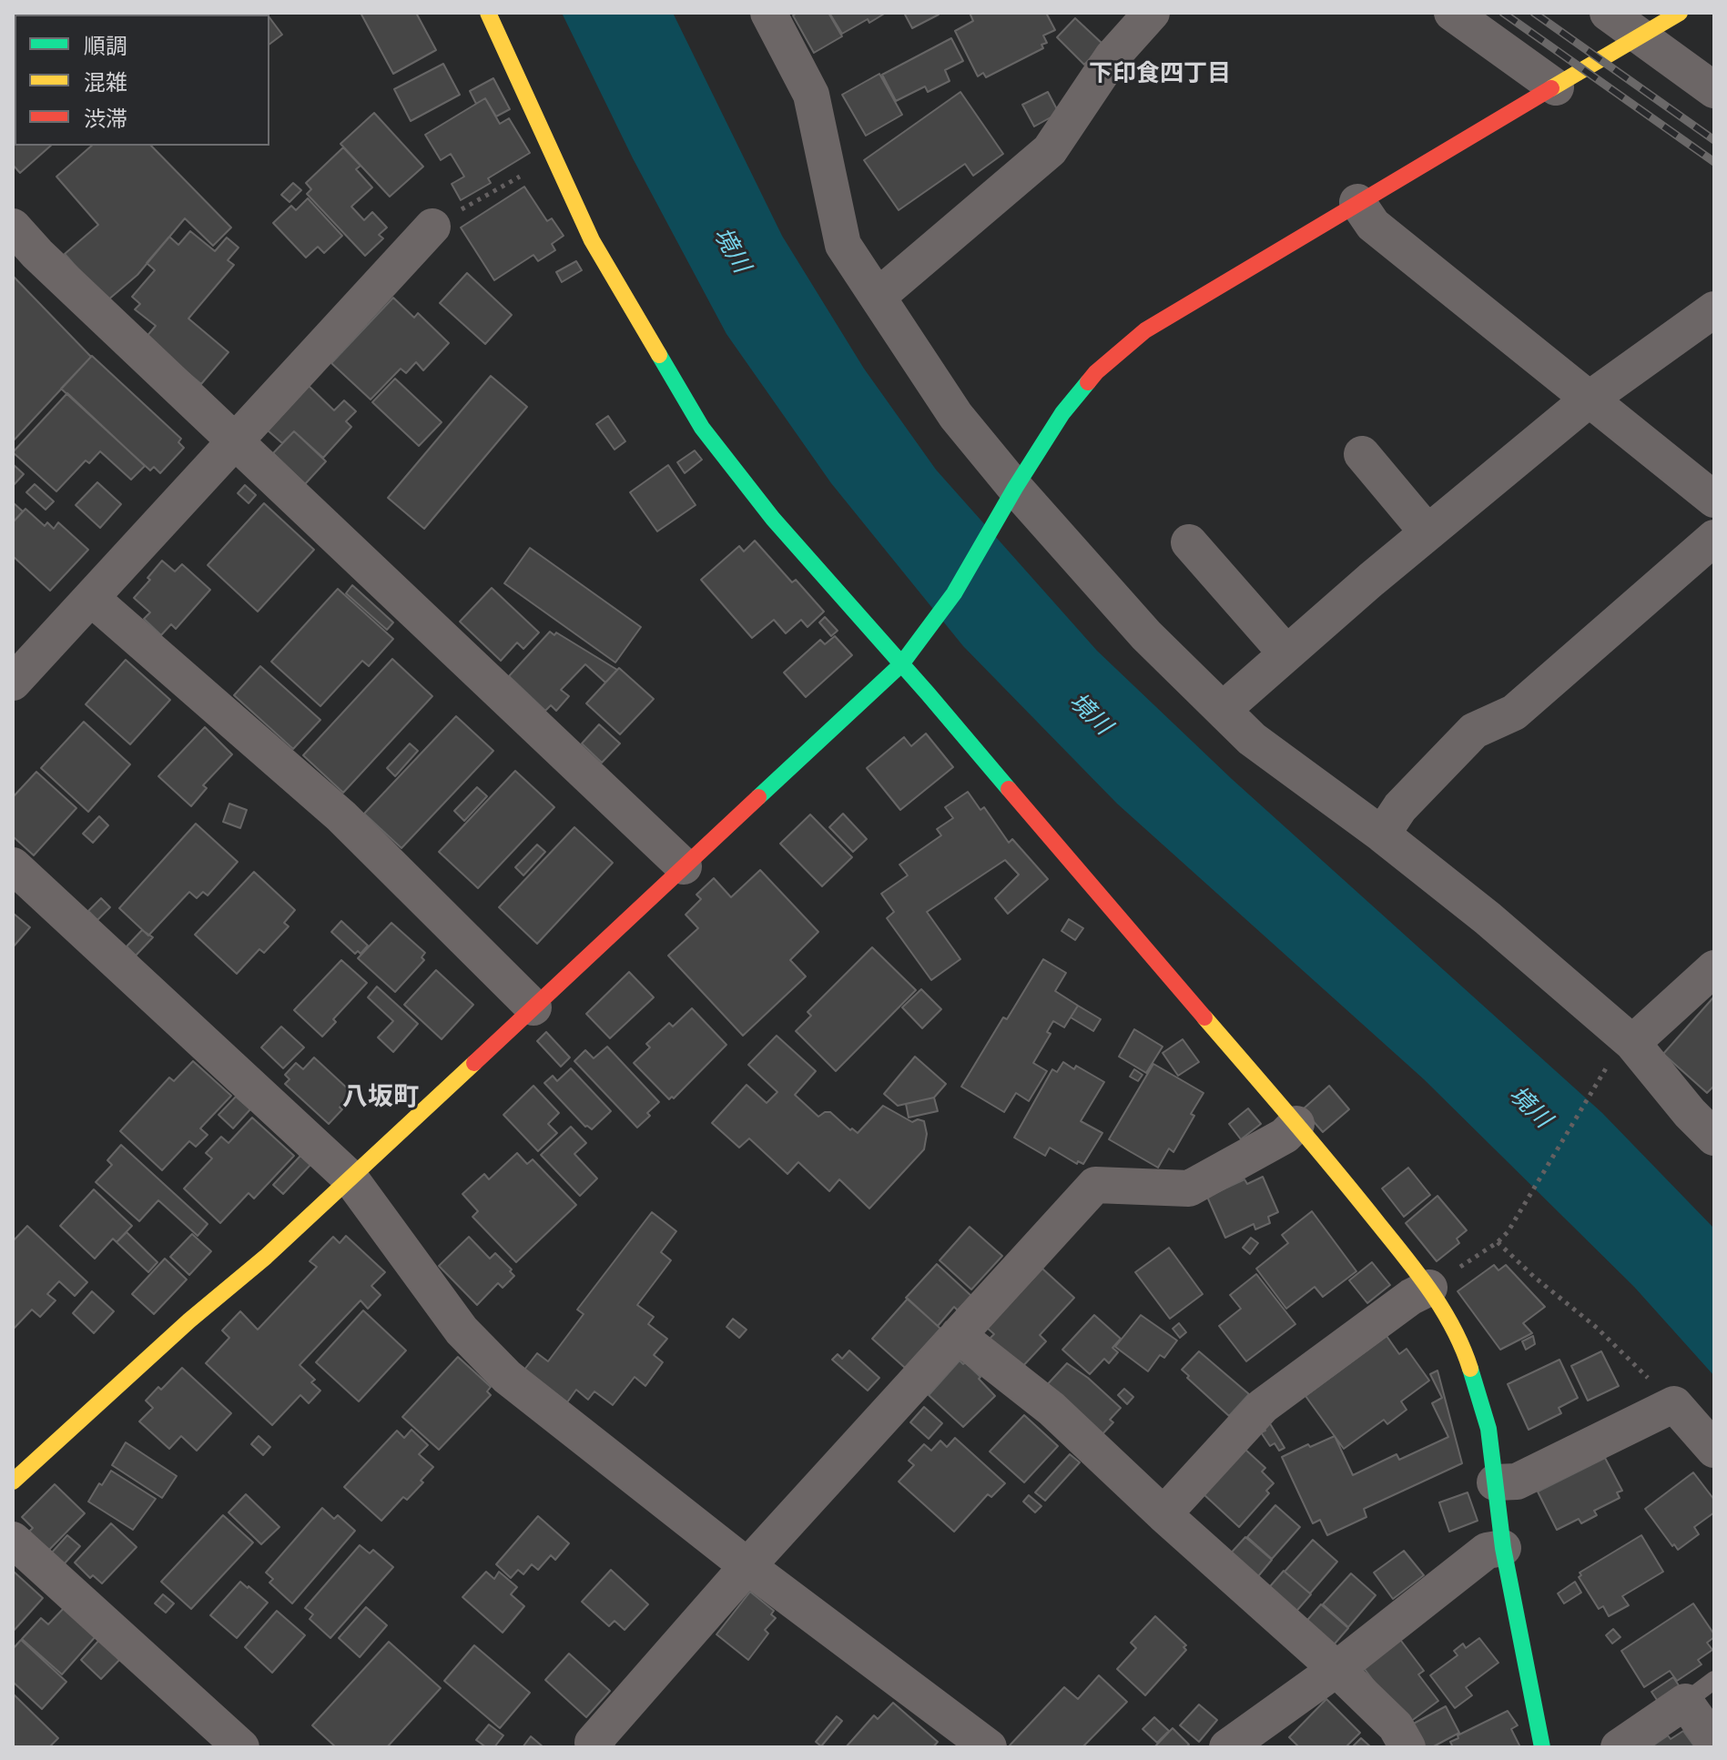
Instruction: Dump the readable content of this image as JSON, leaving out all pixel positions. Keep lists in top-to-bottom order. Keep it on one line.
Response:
{"districts":["下印食四丁目","八坂町"],"water":["境川"],"legend":["順調","混雑","渋滞"]}
